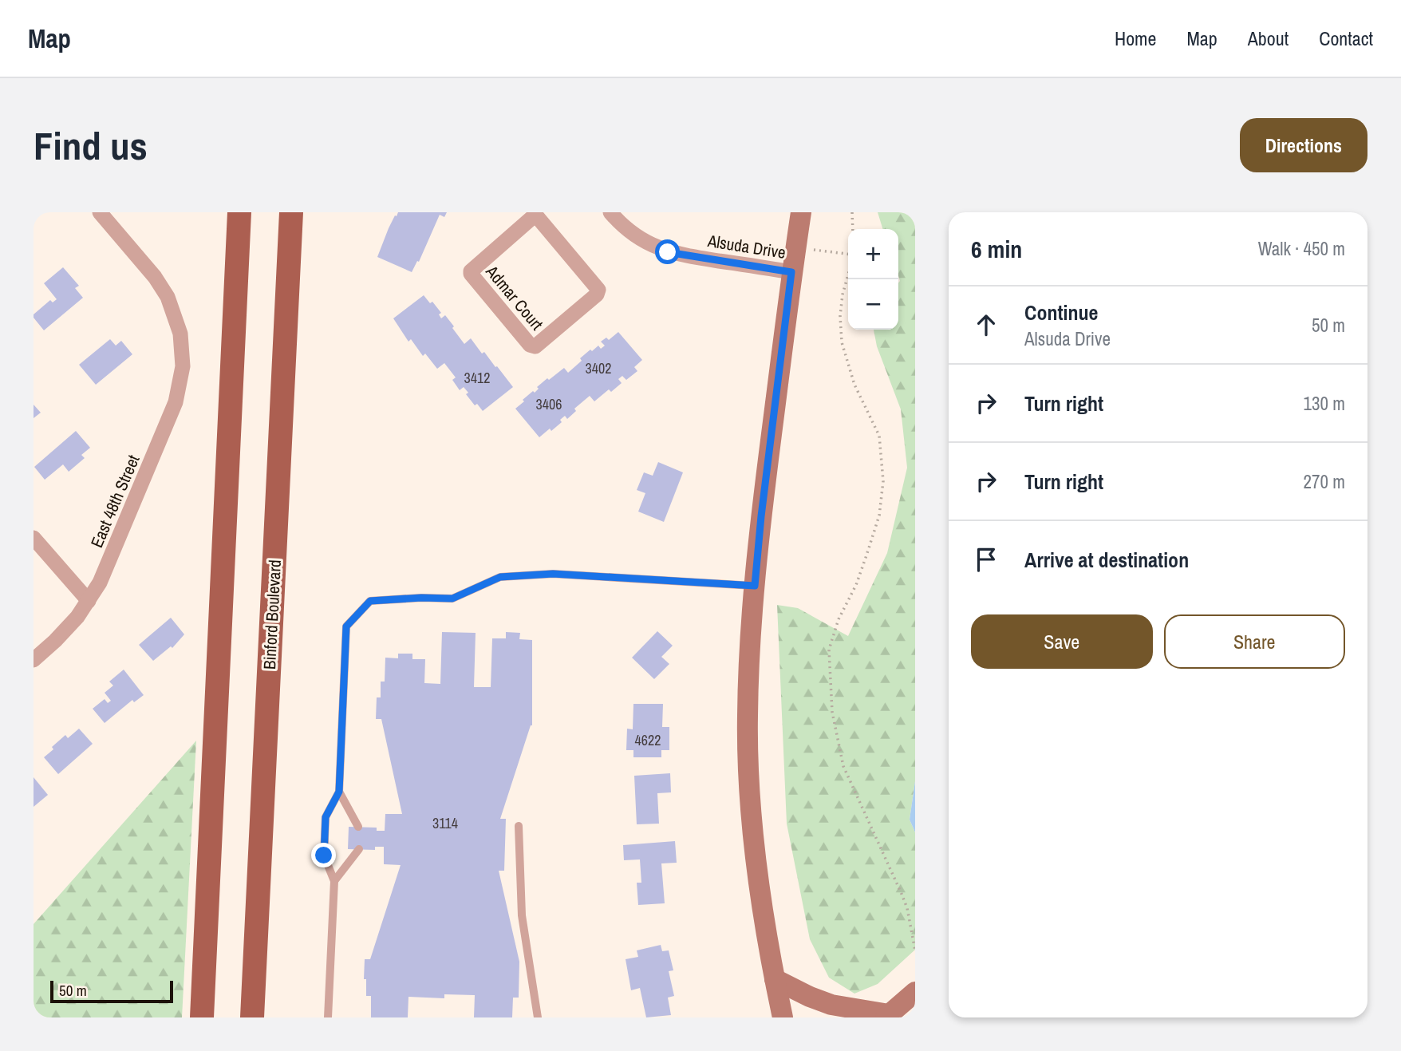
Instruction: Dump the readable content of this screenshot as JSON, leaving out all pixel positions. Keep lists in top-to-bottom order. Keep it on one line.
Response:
{"streets":{"main road":["Binford Boulevard"],"street":["Alsuda Drive","Admar Court","East 48th Street"]},"house_numbers":["3402","3412","3406","4622","3114"],"scale_bar":"50 m","page":{"header":"Map","nav":["Home","Map","About","Contact"],"buttons":["Directions",["Save","Share"]],"title":"Find us","heading":["6 min","Walk · 450 m"],"map_buttons":["+","−"],"list":[["Continue","Alsuda Drive","50 m"],["Turn right","130 m"],["Turn right","270 m"],"Arrive at destination"],"scale":"50 m"}}
